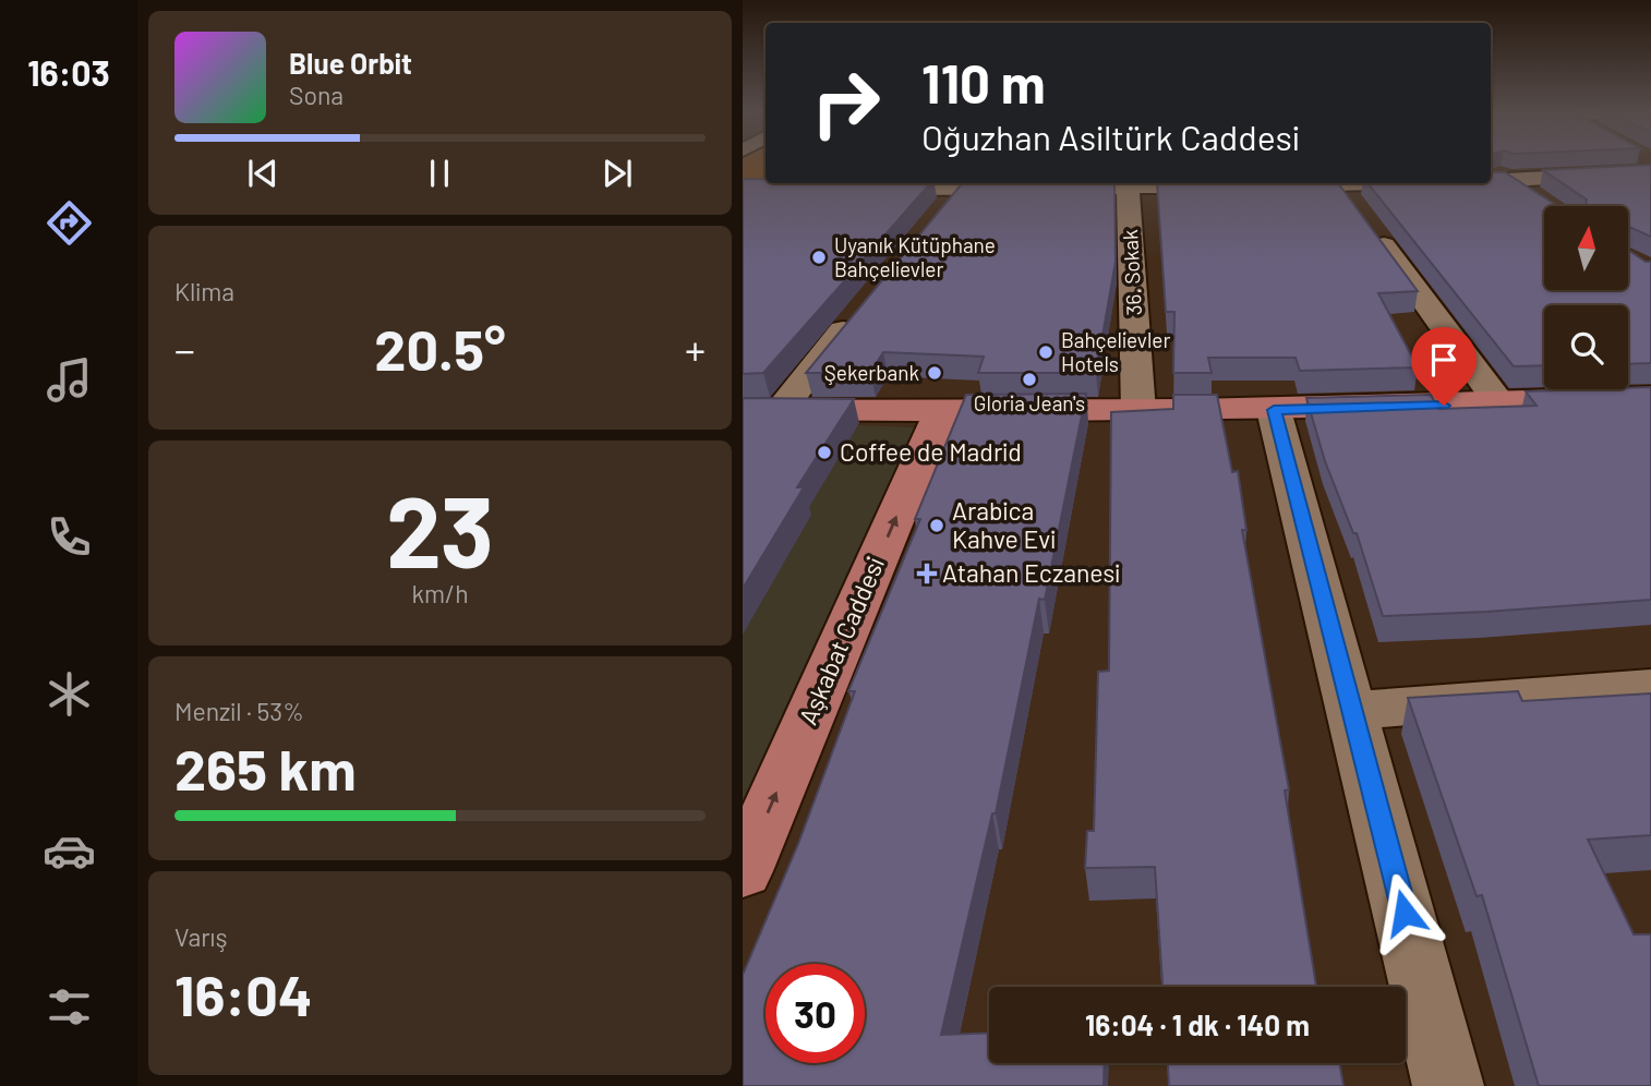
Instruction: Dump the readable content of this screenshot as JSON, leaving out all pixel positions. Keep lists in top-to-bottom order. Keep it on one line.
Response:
{"streets":{"main road":["Aşkabat Caddesi"],"street":["36. Sokak"]},"one_way":["Aşkabat Caddesi"],"places":{"other":["Uyanık Kütüphane Bahçelievler","Bahçelievler Hotels","Şekerbank","Gloria Jean's","Coffee de Madrid","Arabica Kahve Evi"],"health":["Atahan Eczanesi"]},"north":"top","page":{"tabs":"16:03","turn":["110 m","Oğuzhan Asiltürk Caddesi"],"song":["Blue Orbit","Sona"],"tile":["Klima",["23","km/h"],["Menzil · 53%","265 km"],["Varış","16:04"]],"heat":["−","20.5°","+"],"limit":"30","trip":"16:04 · 1 dk · 140 m"}}
